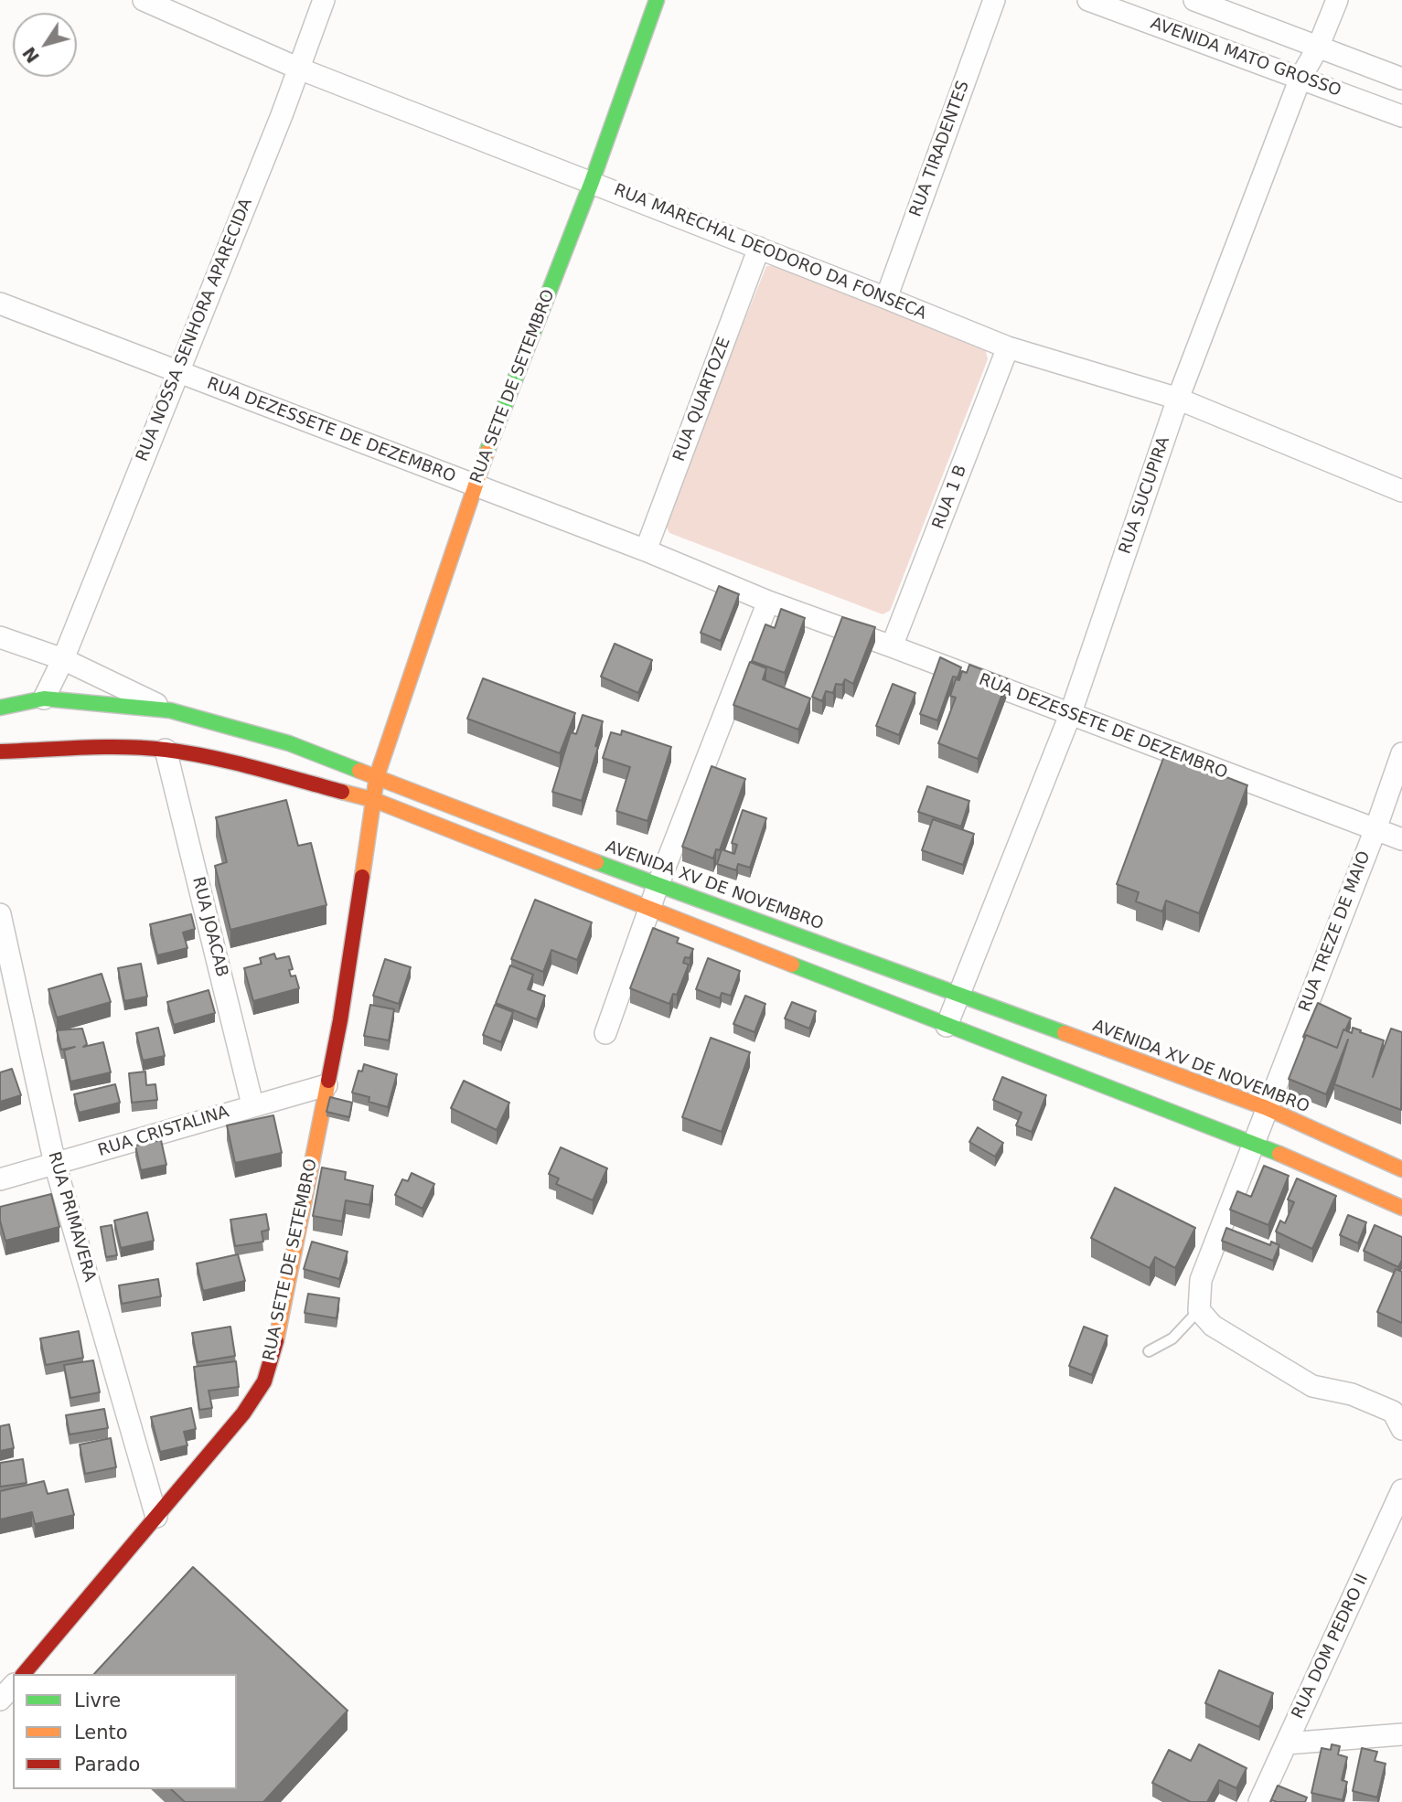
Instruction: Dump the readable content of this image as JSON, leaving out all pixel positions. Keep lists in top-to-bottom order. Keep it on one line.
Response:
{"streets":{"main road":["RUA SETE DE SETEMBRO","AVENIDA XV DE NOVEMBRO"],"street":["AVENIDA MATO GROSSO","RUA TIRADENTES","RUA MARECHAL DEODORO DA FONSECA","RUA NOSSA SENHORA APARECIDA","RUA QUARTOZE","RUA DEZESSETE DE DEZEMBRO","RUA SUCUPIRA","RUA 1 B","RUA JOACAB","RUA TREZE DE MAIO","RUA CRISTALINA","RUA PRIMAVERA","RUA DOM PEDRO II"]},"crossings":[["AVENIDA MATO GROSSO","RUA SUCUPIRA"],["RUA TIRADENTES","RUA MARECHAL DEODORO DA FONSECA"],["RUA MARECHAL DEODORO DA FONSECA","RUA NOSSA SENHORA APARECIDA"],["RUA MARECHAL DEODORO DA FONSECA","RUA SETE DE SETEMBRO"],["RUA MARECHAL DEODORO DA FONSECA","RUA QUARTOZE"],["RUA MARECHAL DEODORO DA FONSECA","RUA SUCUPIRA"],["RUA MARECHAL DEODORO DA FONSECA","RUA 1 B"],["RUA NOSSA SENHORA APARECIDA","RUA DEZESSETE DE DEZEMBRO"],["RUA NOSSA SENHORA APARECIDA","AVENIDA XV DE NOVEMBRO"],["RUA SETE DE SETEMBRO","RUA DEZESSETE DE DEZEMBRO"],["RUA SETE DE SETEMBRO","AVENIDA XV DE NOVEMBRO"],["RUA SETE DE SETEMBRO","RUA CRISTALINA"],["RUA SETE DE SETEMBRO","RUA PRIMAVERA"],["RUA QUARTOZE","RUA DEZESSETE DE DEZEMBRO"],["RUA DEZESSETE DE DEZEMBRO","RUA SUCUPIRA"],["RUA DEZESSETE DE DEZEMBRO","RUA 1 B"],["RUA DEZESSETE DE DEZEMBRO","RUA TREZE DE MAIO"],["RUA SUCUPIRA","AVENIDA XV DE NOVEMBRO"],["AVENIDA XV DE NOVEMBRO","RUA TREZE DE MAIO"],["RUA JOACAB","RUA CRISTALINA"],["RUA CRISTALINA","RUA PRIMAVERA"]],"legend":["Livre","Lento","Parado"],"north":"bottom left"}
